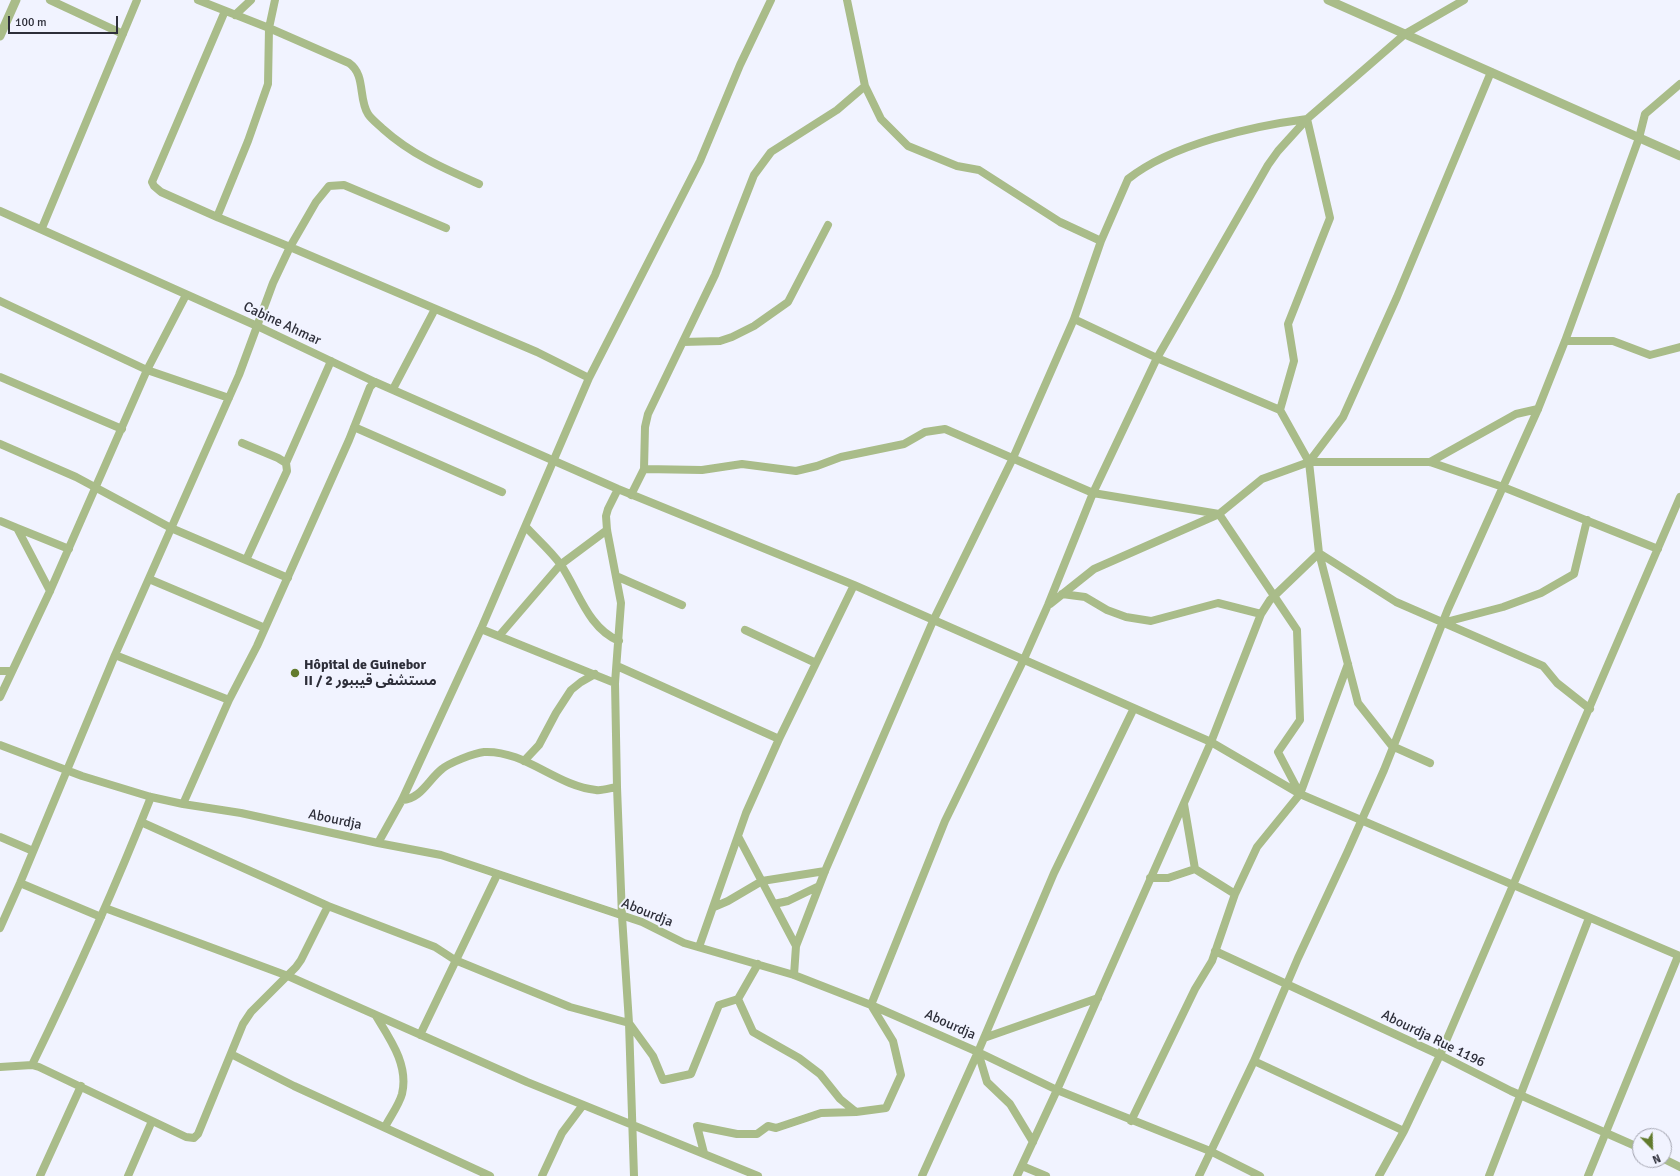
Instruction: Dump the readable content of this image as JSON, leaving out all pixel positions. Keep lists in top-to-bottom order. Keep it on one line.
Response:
{"streets":{"street":["Cabine Ahmar","Abourdja","Abourdja Rue 1196"]},"places":["Hôpital de Guinebor II / مستشفى قيببور 2"],"scale_bar":"100 m","north":"bottom right"}
